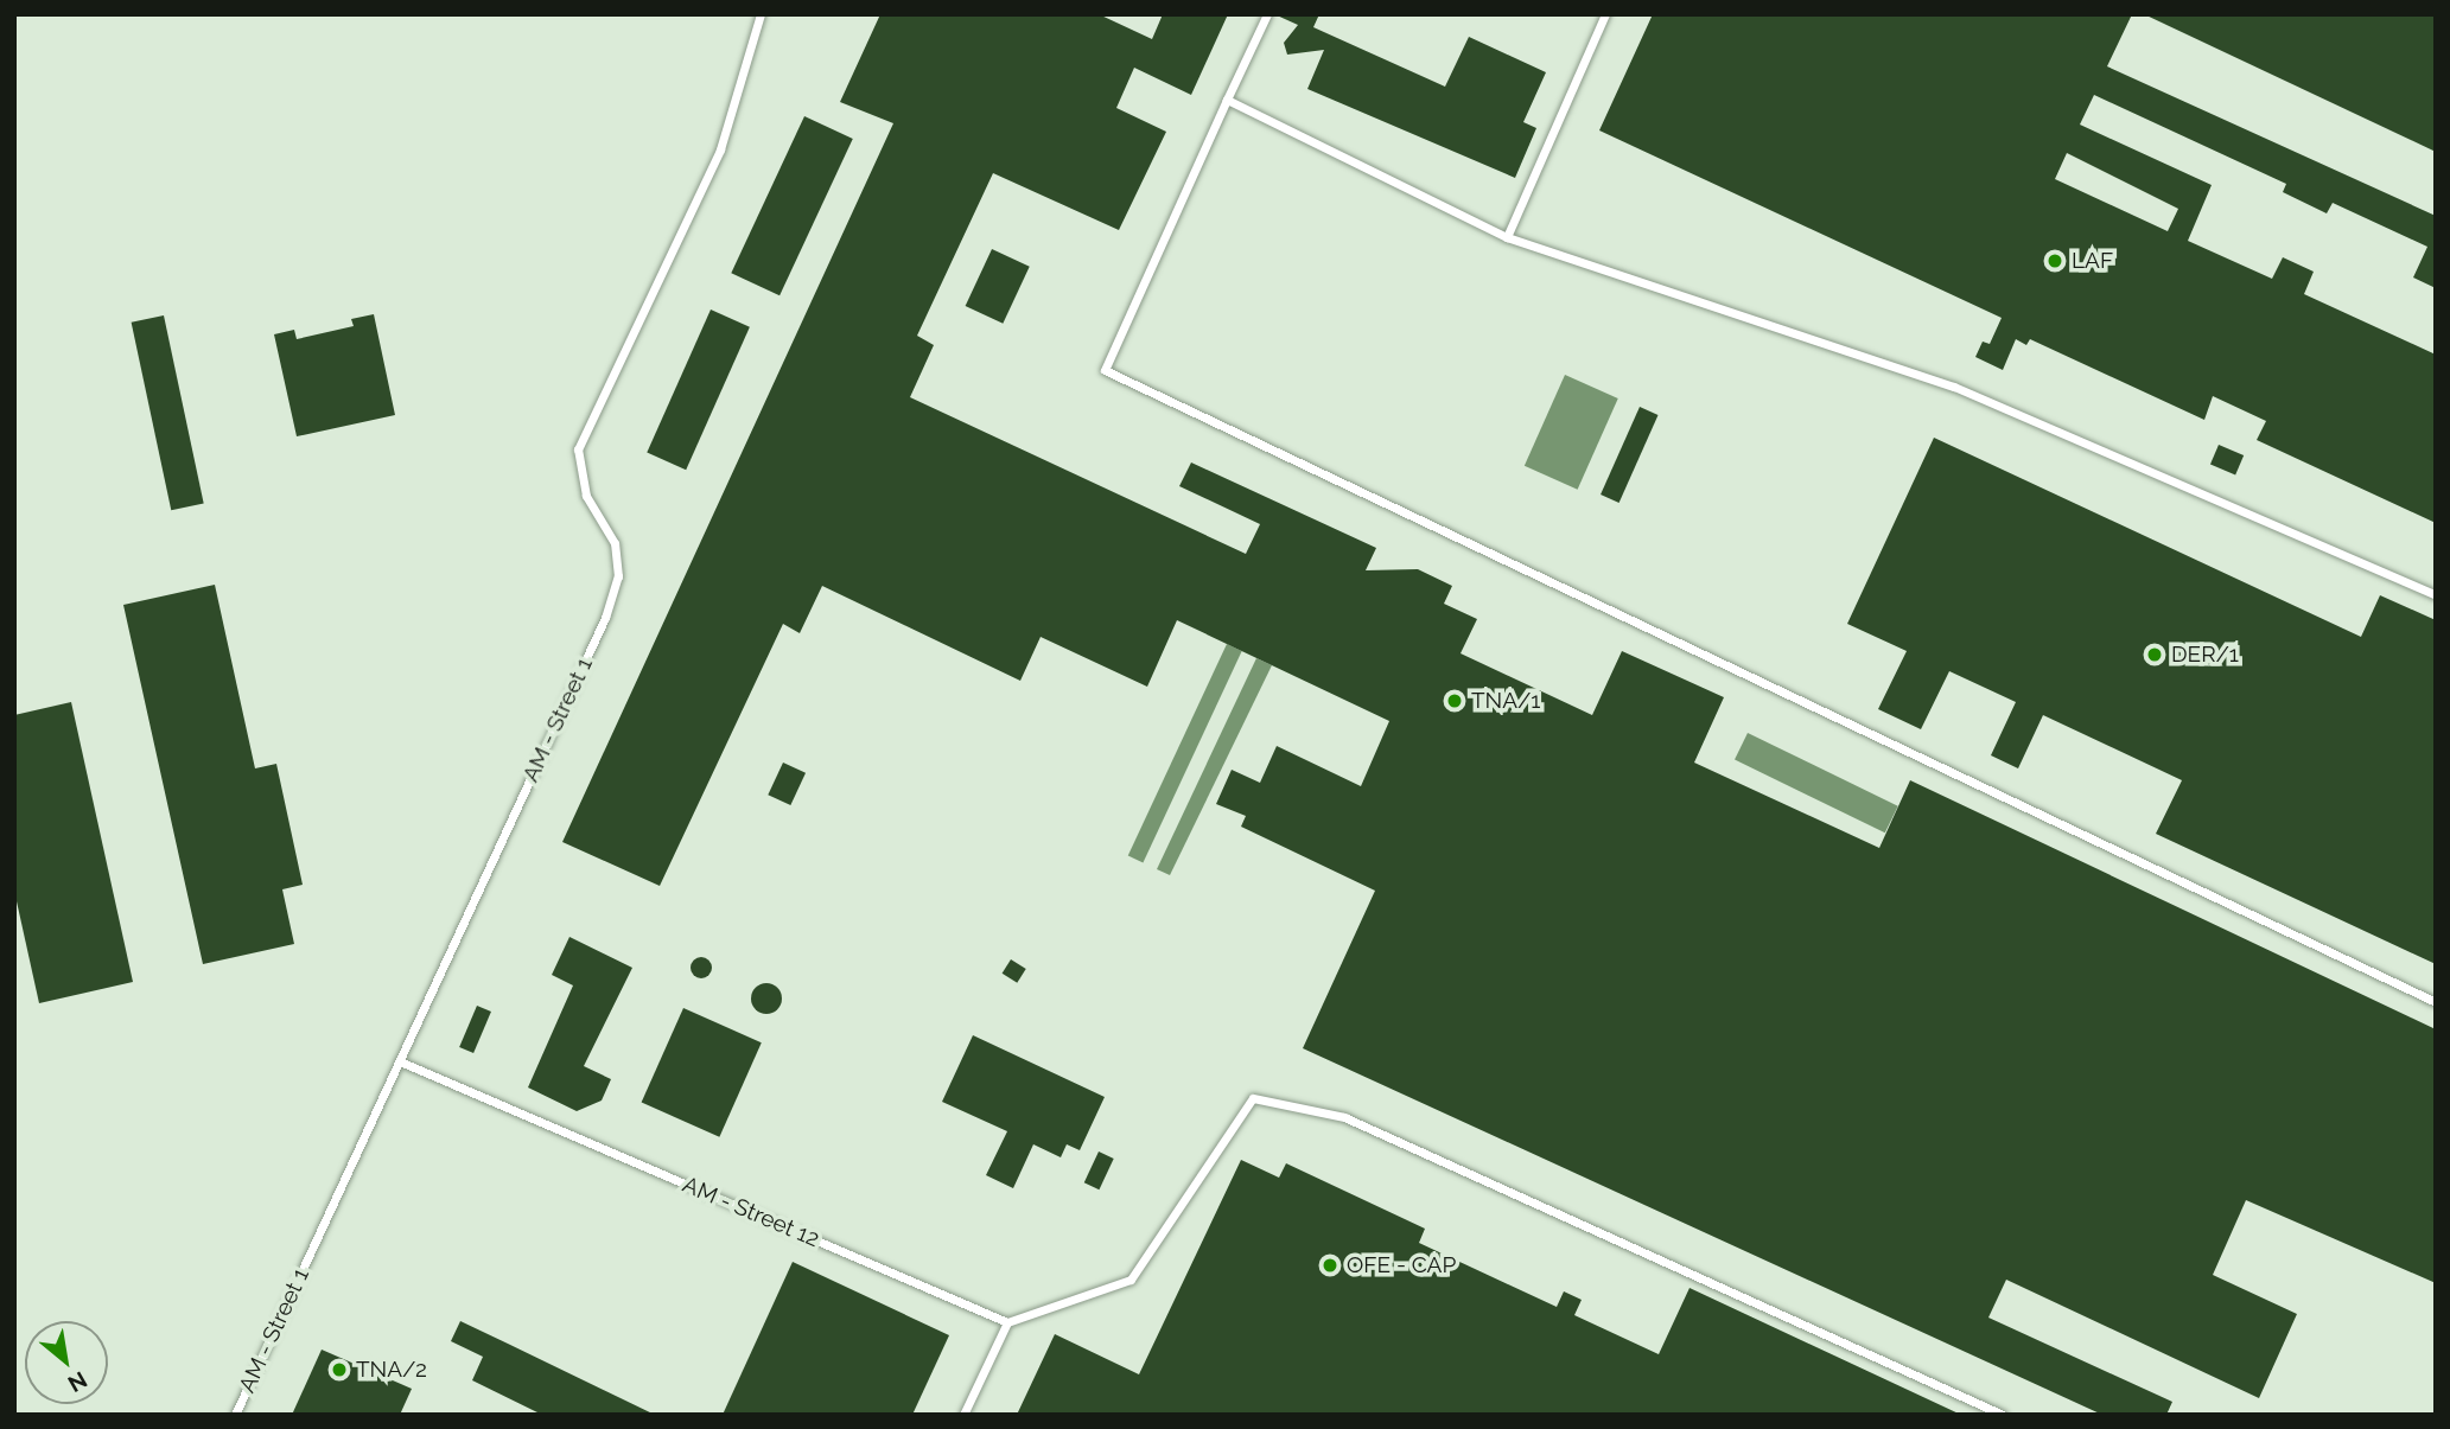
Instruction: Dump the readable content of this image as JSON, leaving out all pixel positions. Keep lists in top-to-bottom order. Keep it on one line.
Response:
{"streets":{"lane":["AM - Street 1","AM - Street 12"]},"crossings":[["AM - Street 1","AM - Street 12"]],"places":["LAF","DER/1","TNA/1","OFE - CAP","TNA/2"],"north":"bottom right"}
